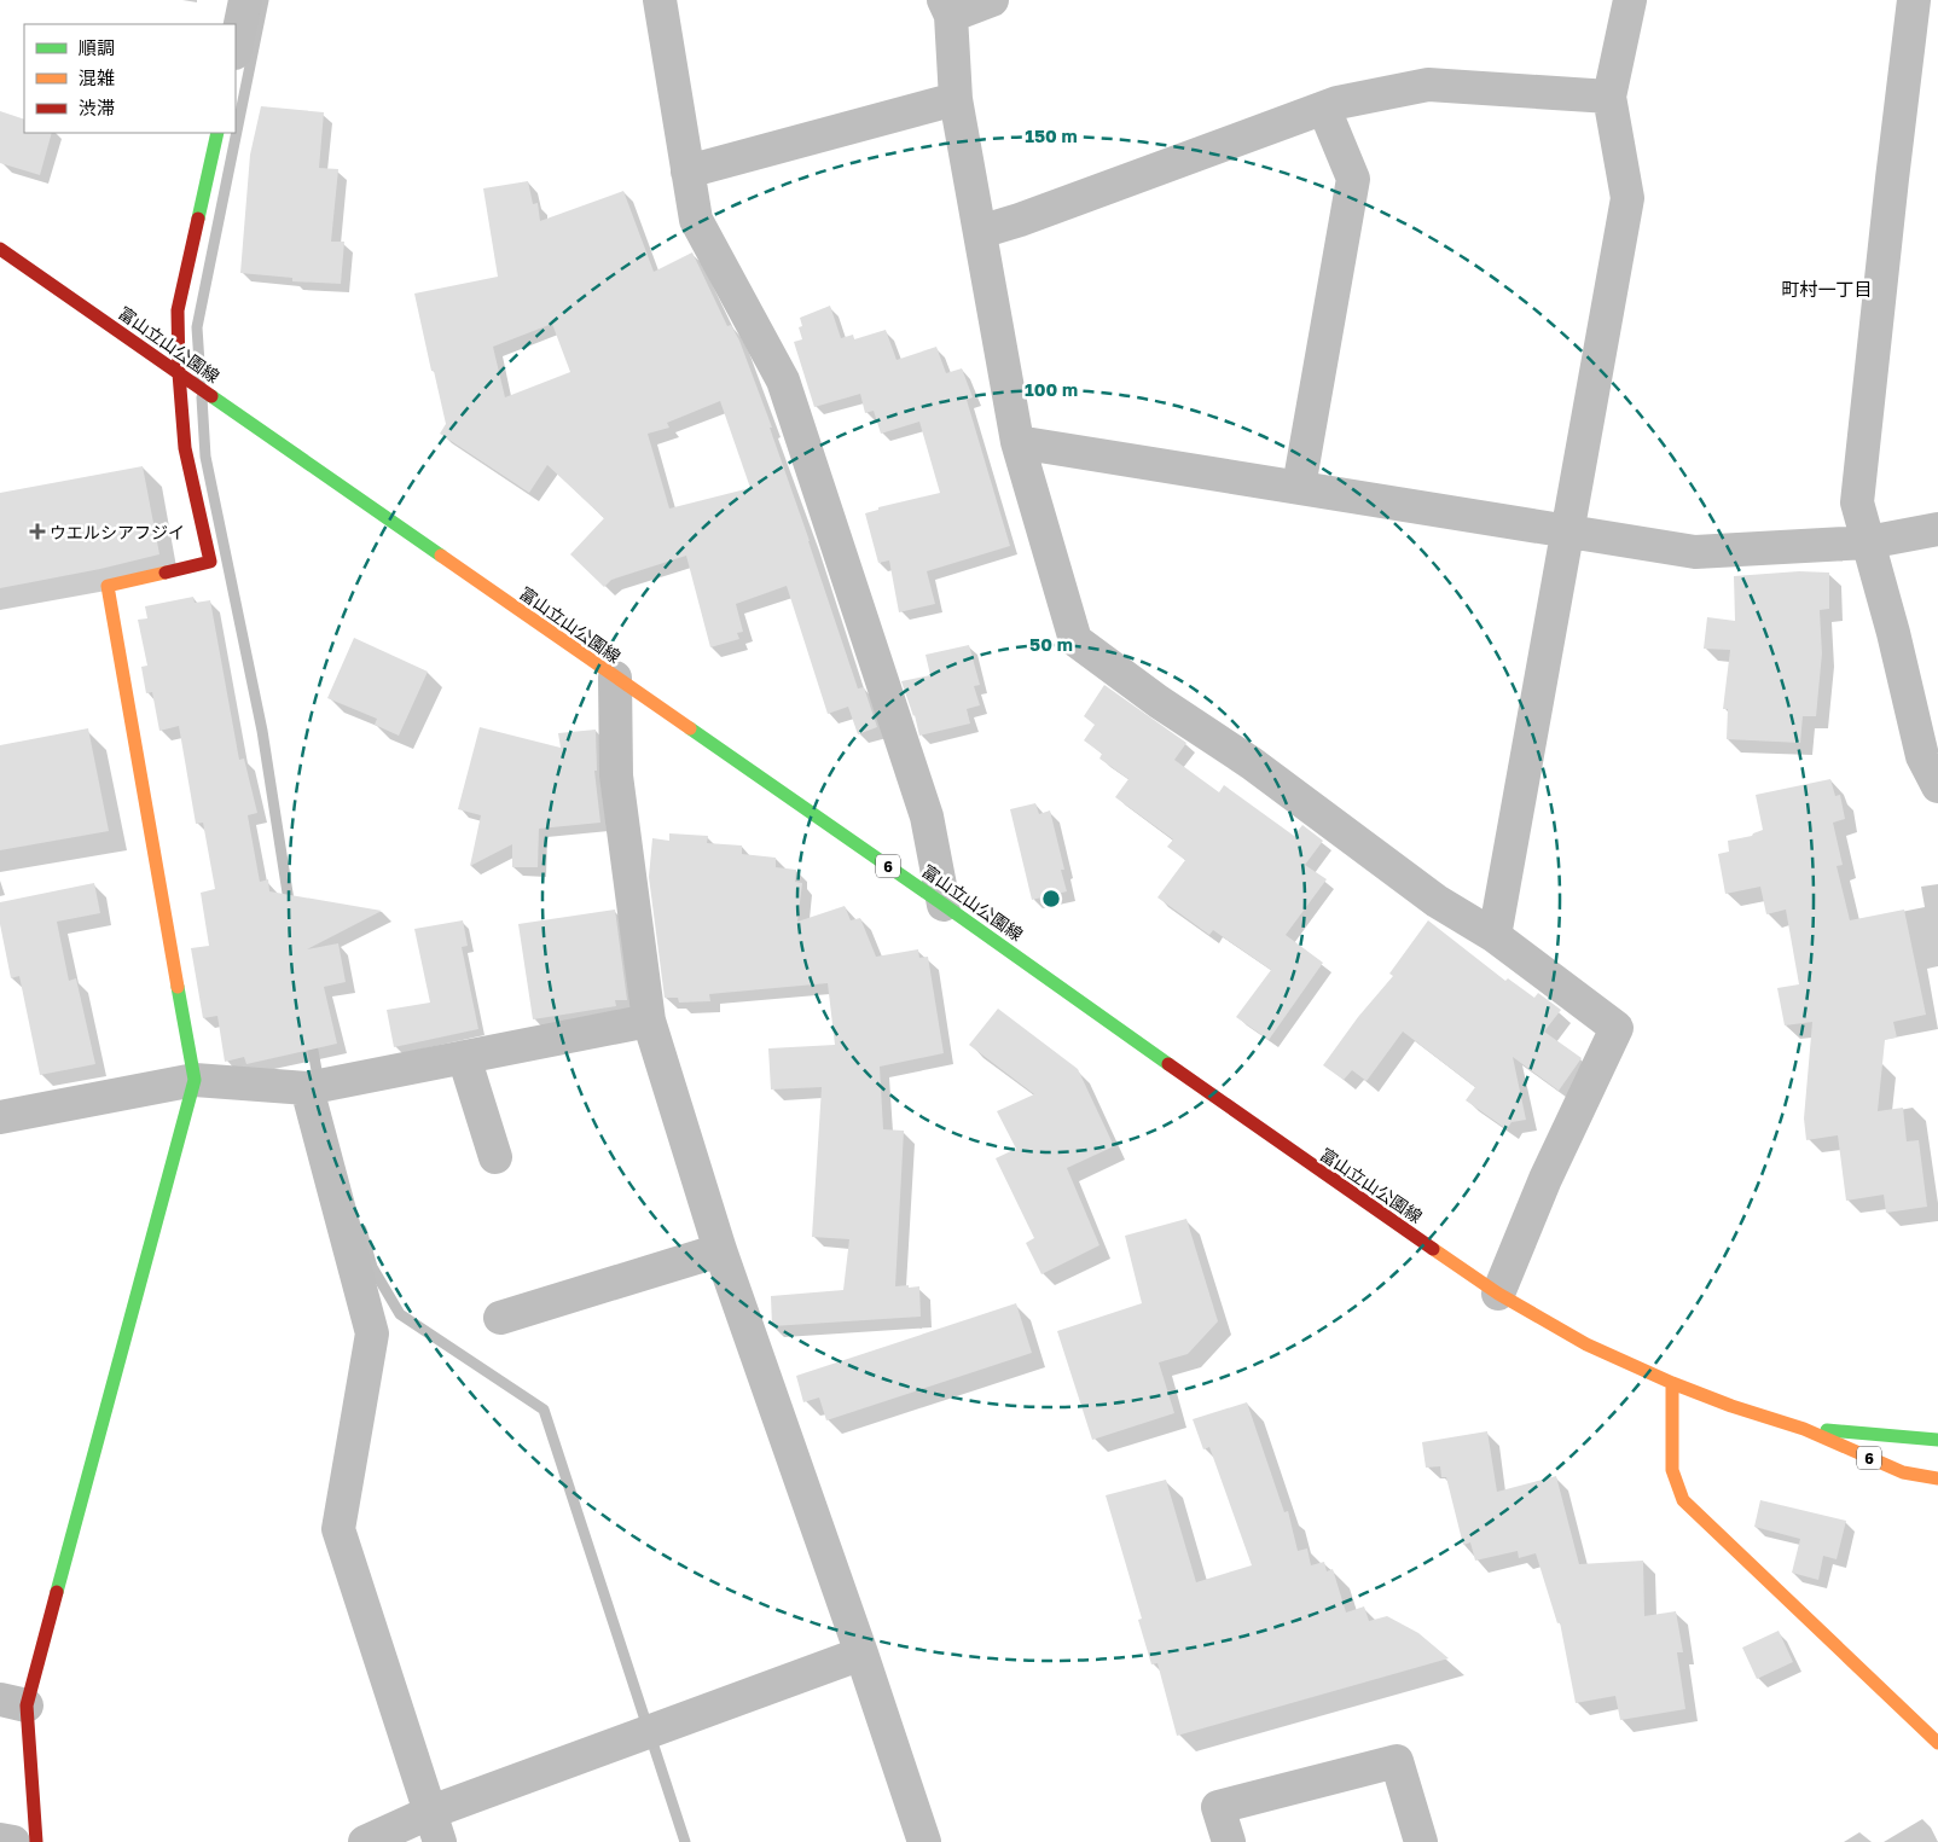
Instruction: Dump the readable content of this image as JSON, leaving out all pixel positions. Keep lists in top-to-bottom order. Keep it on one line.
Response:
{"streets":{"main road":["富山立山公園線","6"]},"districts":["町村一丁目"],"places":{"health":["ウエルシアフジイ"]},"legend":["順調","混雑","渋滞"],"rings":["150 m","100 m","50 m"]}
